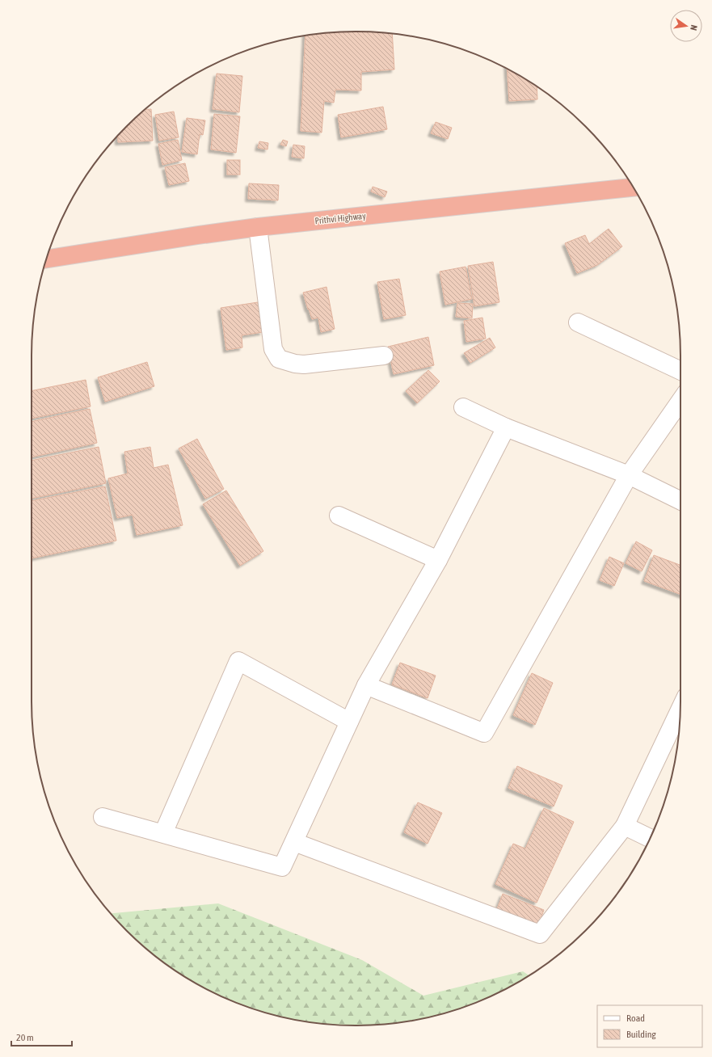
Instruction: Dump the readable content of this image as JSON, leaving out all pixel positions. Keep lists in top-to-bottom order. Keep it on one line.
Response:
{"streets":{"highway":["Prithvi Highway"]},"legend":["Road","Building"],"scale_bar":"20 m","north":"right"}
